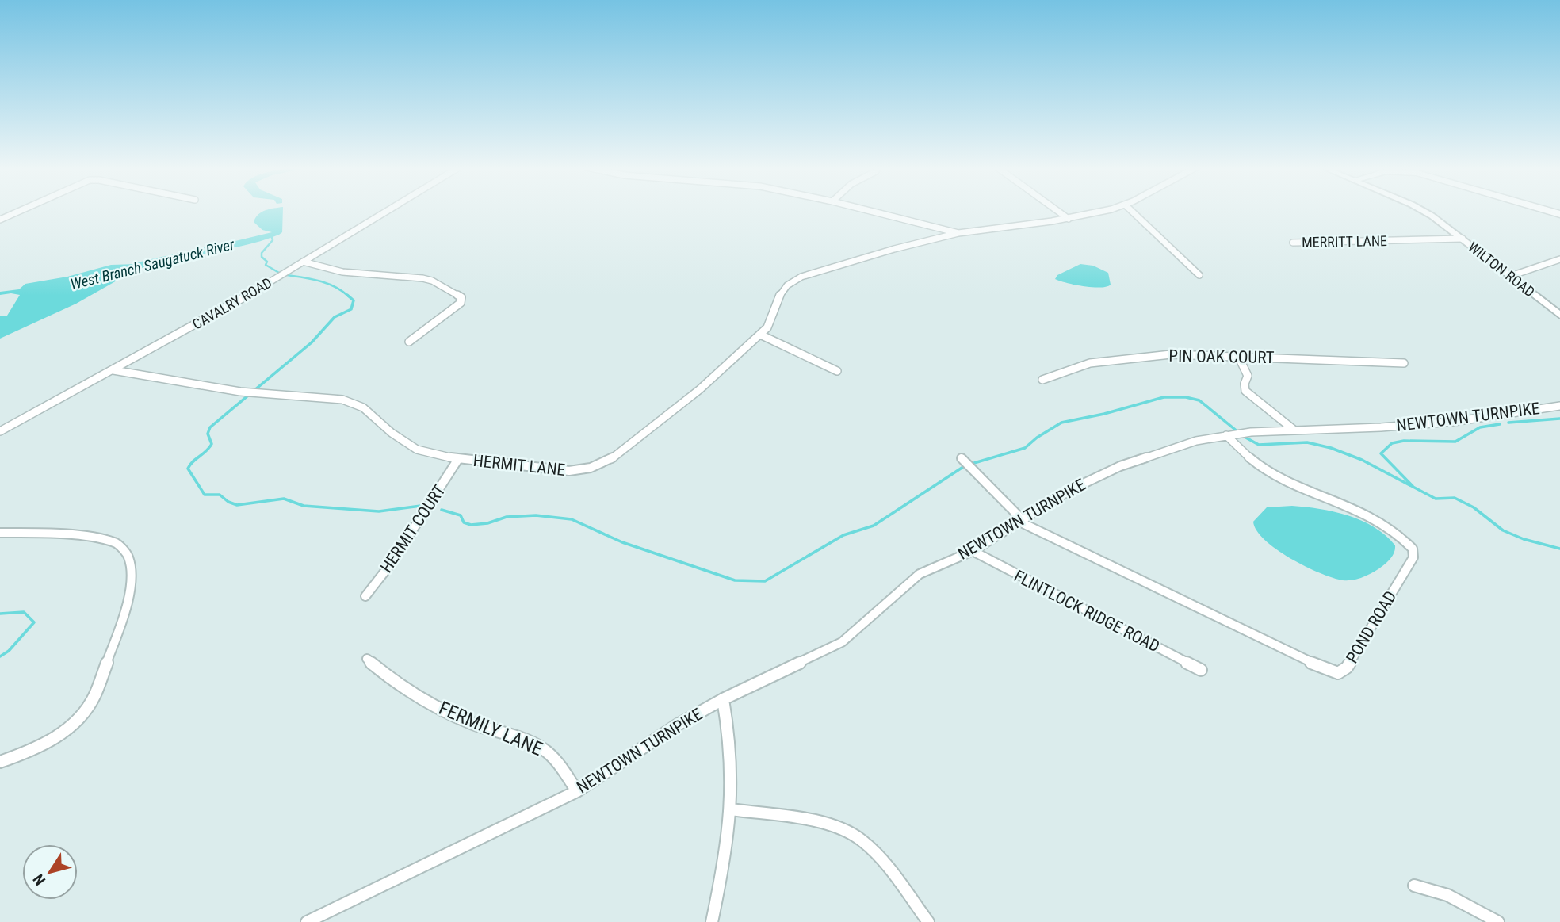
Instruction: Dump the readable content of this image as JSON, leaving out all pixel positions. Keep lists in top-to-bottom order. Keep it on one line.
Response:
{"streets":{"main road":["WILTON ROAD"],"street":["MERRITT LANE","CAVALRY ROAD","PIN OAK COURT","NEWTOWN TURNPIKE","HERMIT LANE","HERMIT COURT","FLINTLOCK RIDGE ROAD","POND ROAD","FERMILY LANE"]},"crossings":[["MERRITT LANE","WILTON ROAD"],["CAVALRY ROAD","HERMIT LANE"],["NEWTOWN TURNPIKE","FLINTLOCK RIDGE ROAD"],["NEWTOWN TURNPIKE","POND ROAD"],["NEWTOWN TURNPIKE","FERMILY LANE"],["HERMIT LANE","HERMIT COURT"]],"water":["West Branch Saugatuck River"],"north":"bottom left"}
